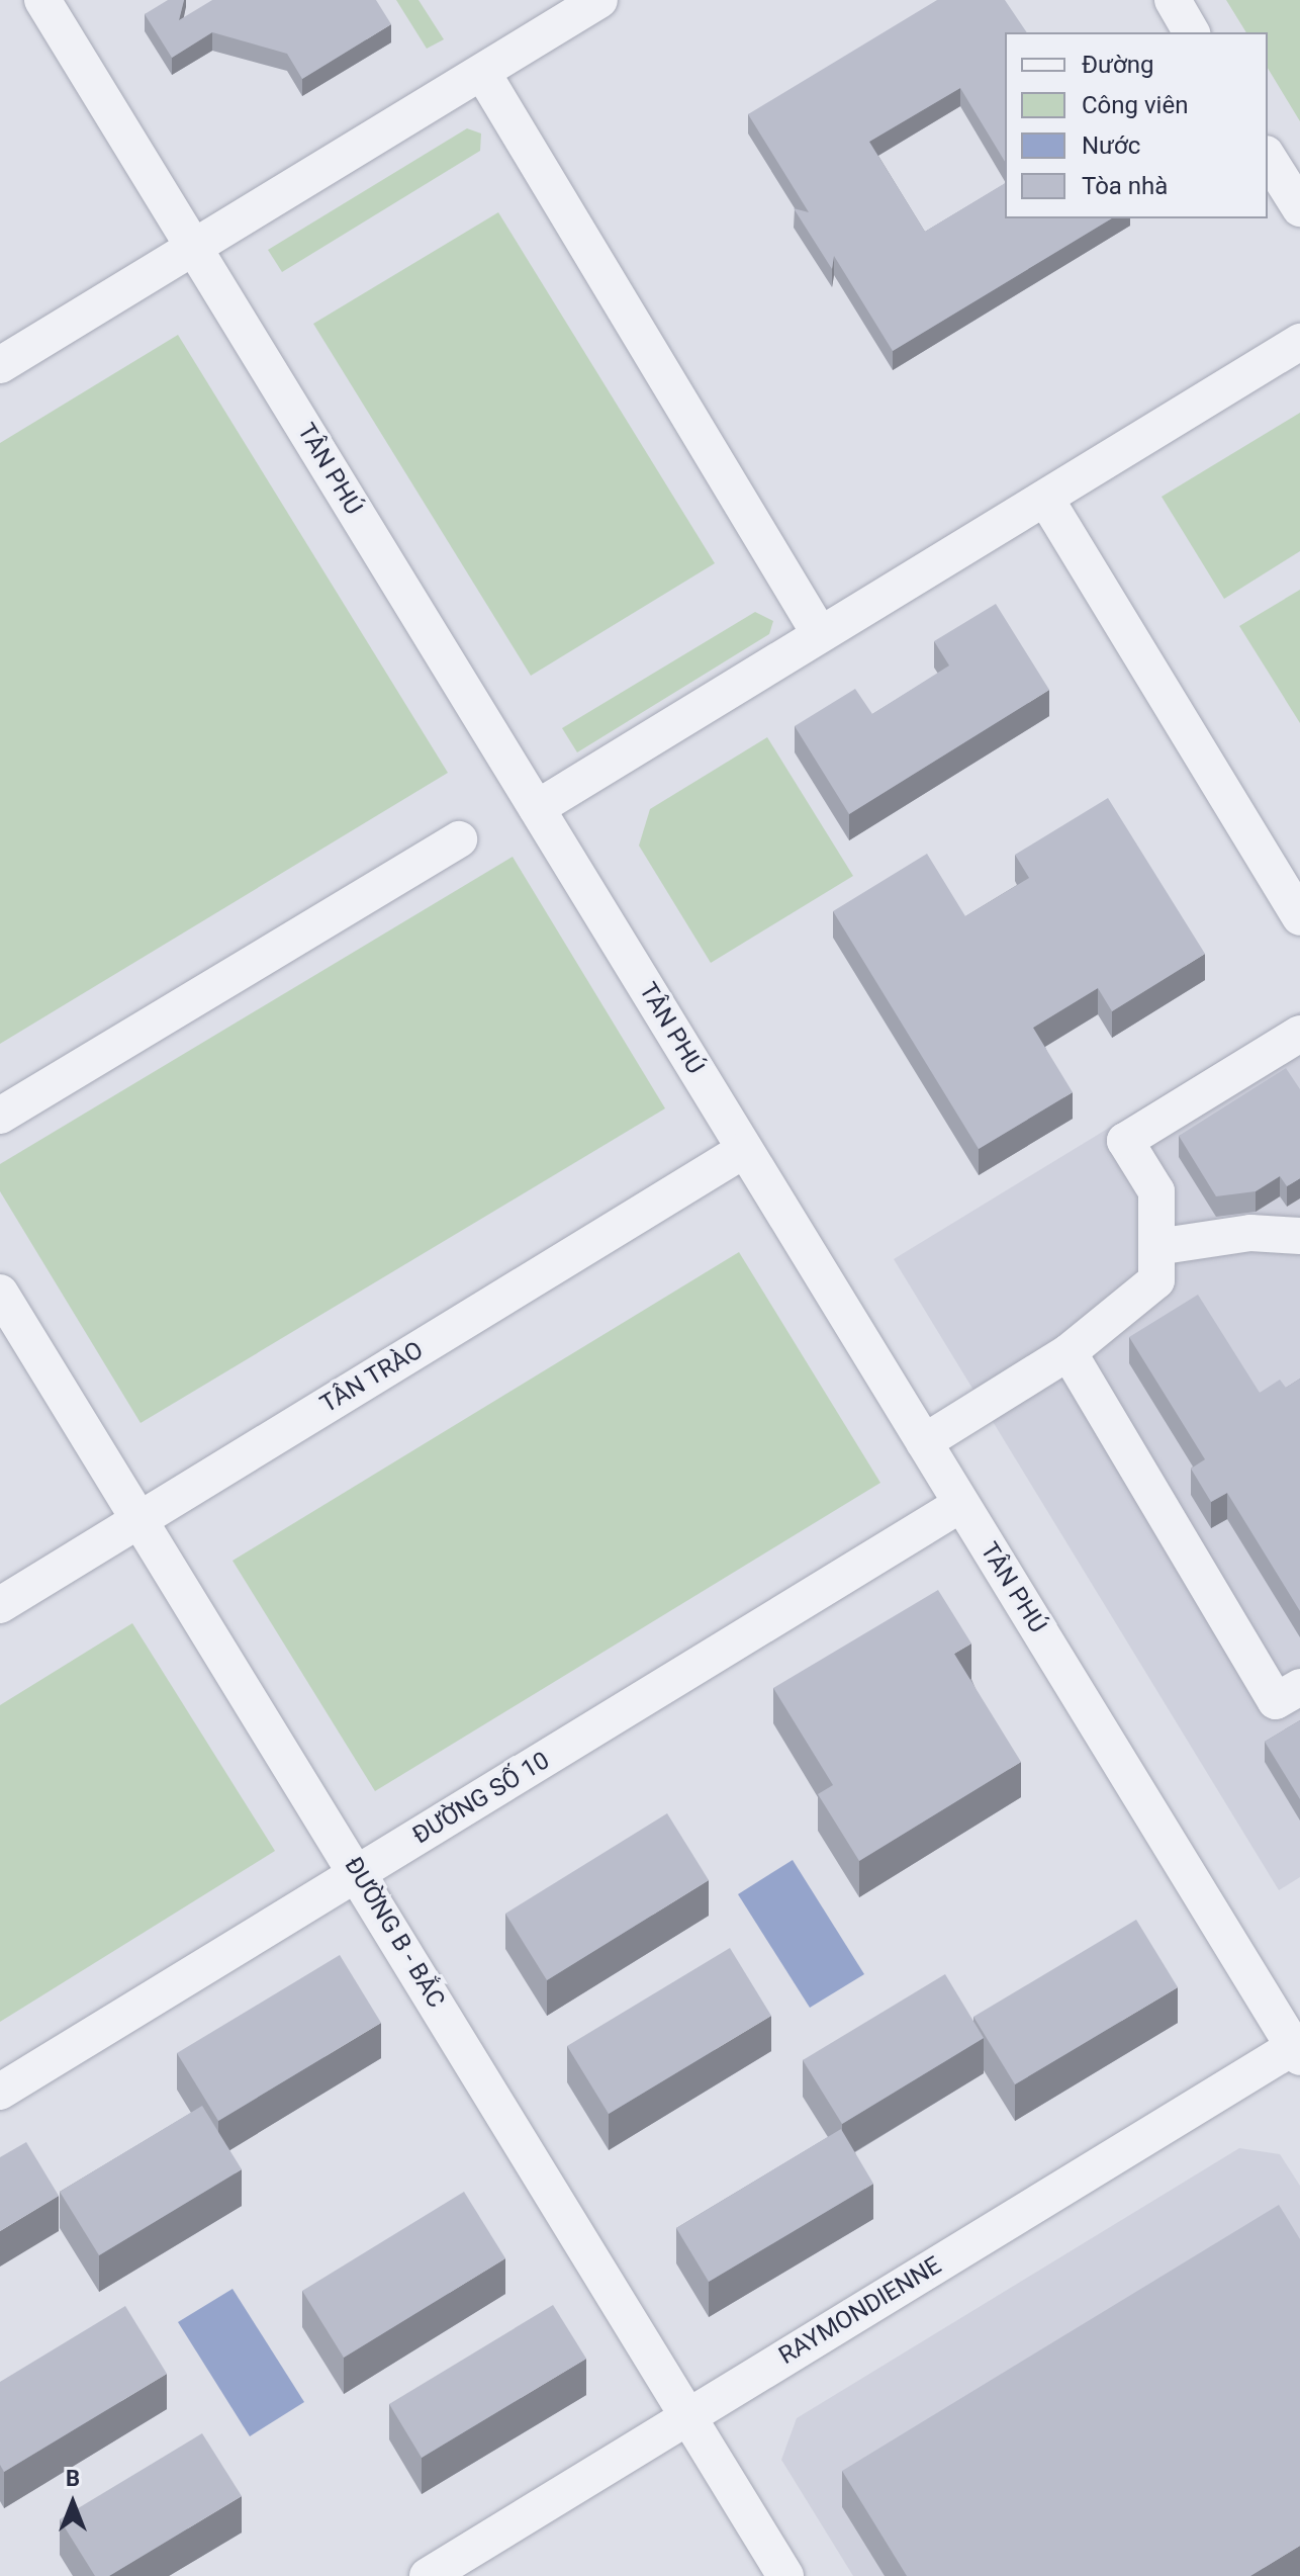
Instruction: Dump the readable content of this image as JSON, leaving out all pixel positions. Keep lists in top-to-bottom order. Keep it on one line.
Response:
{"streets":{"street":["TÂN PHÚ","TÂN TRÀO","ĐƯỜNG SỐ 10","ĐƯỜNG B - BẮC","RAYMONDIENNE"]},"crossings":[["TÂN PHÚ","TÂN TRÀO"],["TÂN PHÚ","ĐƯỜNG SỐ 10"],["TÂN PHÚ","RAYMONDIENNE"],["TÂN TRÀO","ĐƯỜNG B - BẮC"],["ĐƯỜNG SỐ 10","ĐƯỜNG B - BẮC"],["ĐƯỜNG B - BẮC","RAYMONDIENNE"]],"legend":["Đường","Công viên","Nước","Tòa nhà"],"north":"top"}
